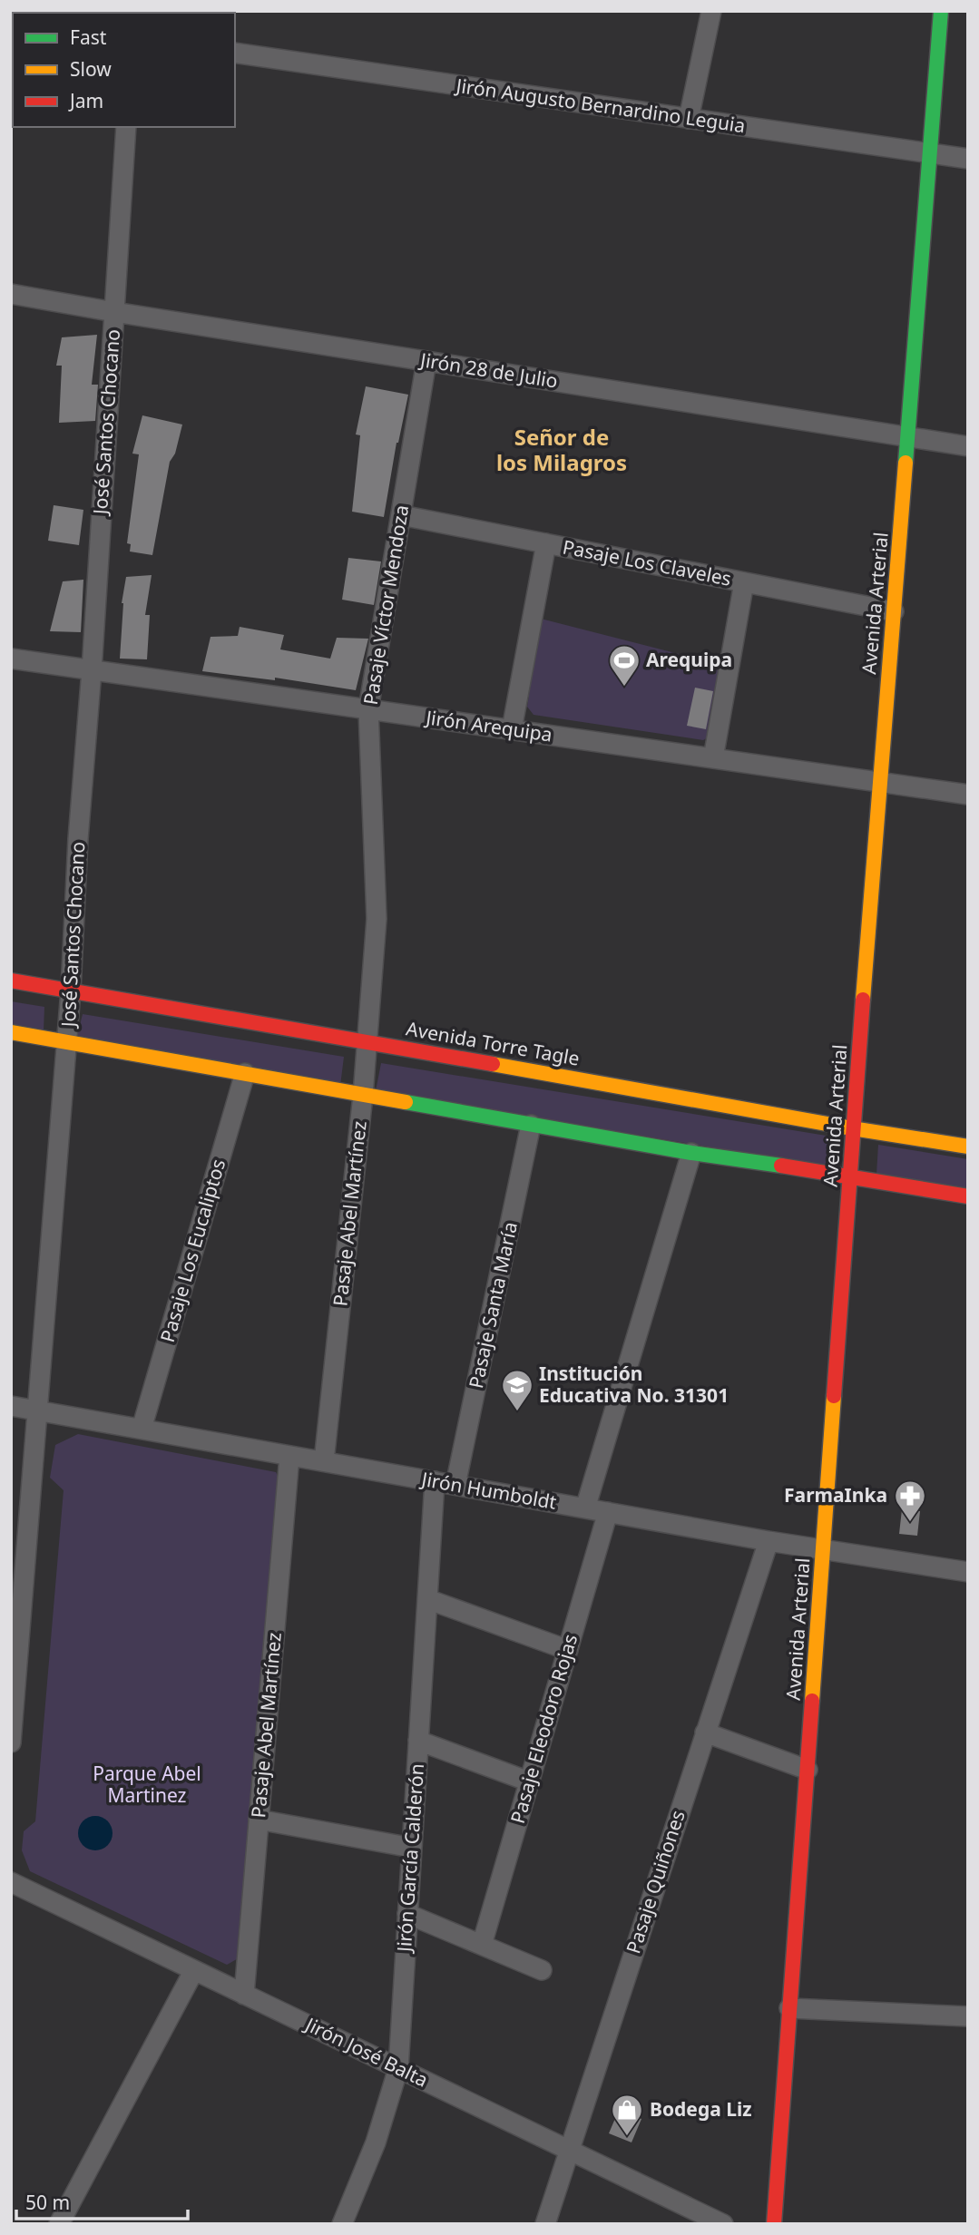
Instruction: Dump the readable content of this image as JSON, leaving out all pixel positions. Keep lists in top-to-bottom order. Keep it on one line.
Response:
{"streets":{"street":["Jirón Augusto Bernardino Leguia","Jirón 28 de Julio","José Santos Chocano","Pasaje Los Claveles","Avenida Arterial","Pasaje Víctor Mendoza","Jirón Arequipa","Avenida Torre Tagle","Pasaje Abel Martínez","Pasaje Los Eucaliptos","Pasaje Santa María","Jirón Humboldt","Pasaje Eleodoro Rojas","Jirón García Calderón","Pasaje Quiñones","Jirón José Balta"]},"crossings":[["Jirón Augusto Bernardino Leguia","Avenida Arterial"],["Jirón 28 de Julio","José Santos Chocano"],["Jirón 28 de Julio","Avenida Arterial"],["Jirón 28 de Julio","Pasaje Víctor Mendoza"],["José Santos Chocano","Jirón Arequipa"],["José Santos Chocano","Avenida Torre Tagle"],["José Santos Chocano","Jirón Humboldt"],["Pasaje Los Claveles","Avenida Arterial"],["Pasaje Los Claveles","Pasaje Víctor Mendoza"],["Avenida Arterial","Jirón Arequipa"],["Avenida Arterial","Avenida Torre Tagle"],["Avenida Arterial","Jirón Humboldt"],["Pasaje Víctor Mendoza","Jirón Arequipa"],["Pasaje Víctor Mendoza","Avenida Torre Tagle"],["Pasaje Víctor Mendoza","Pasaje Abel Martínez"],["Avenida Torre Tagle","Pasaje Abel Martínez"],["Pasaje Abel Martínez","Jirón Humboldt"],["Pasaje Abel Martínez","Jirón José Balta"],["Pasaje Los Eucaliptos","Jirón Humboldt"],["Pasaje Santa María","Jirón Humboldt"],["Jirón Humboldt","Pasaje Eleodoro Rojas"],["Jirón Humboldt","Jirón García Calderón"],["Jirón Humboldt","Pasaje Quiñones"],["Jirón García Calderón","Jirón José Balta"],["Pasaje Quiñones","Jirón José Balta"]],"districts":["Señor de los Milagros"],"parks":["Parque Abel Martinez"],"places":{"sports":["Arequipa"],"school or university":["Institución Educativa No. 31301"],"pharmacy":["FarmaInka"],"shop":["Bodega Liz"]},"legend":["Fast","Slow","Jam"],"scale_bar":"50 m"}
